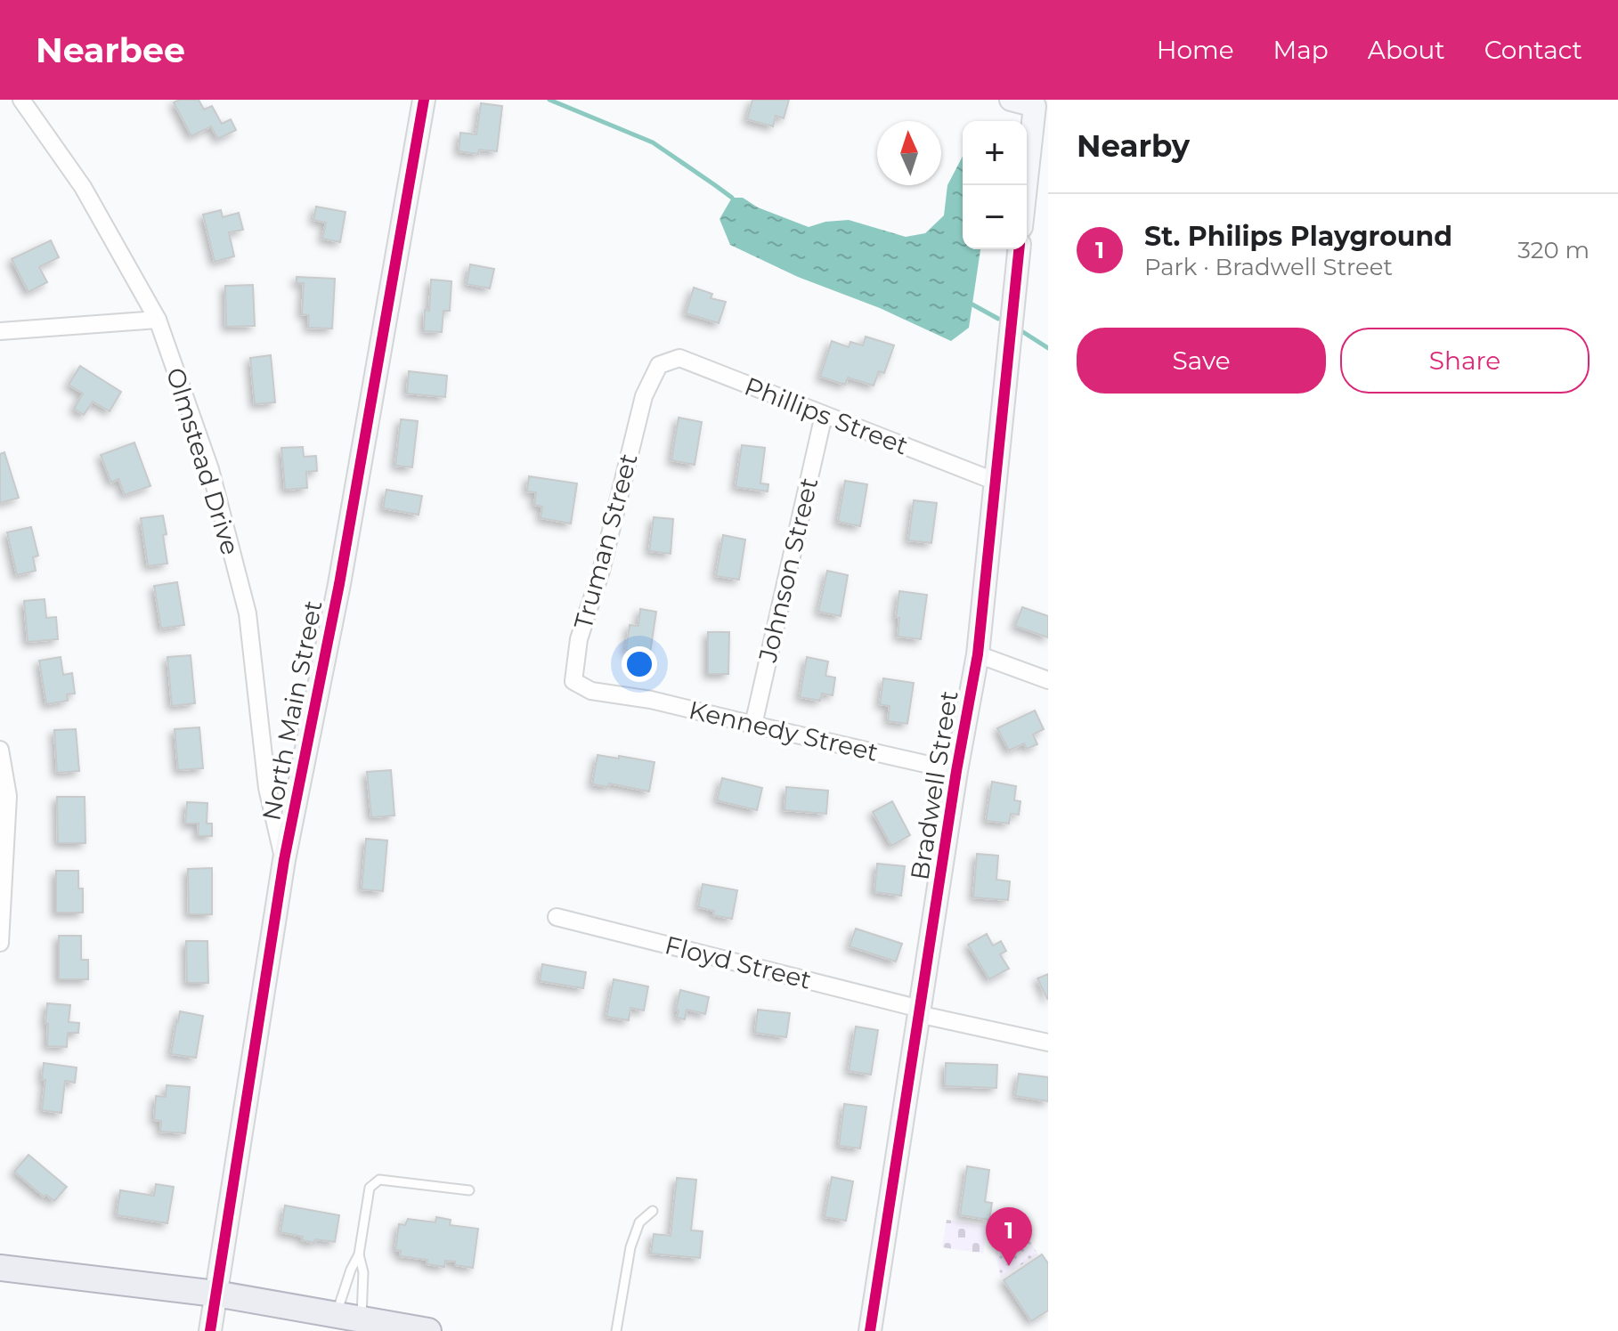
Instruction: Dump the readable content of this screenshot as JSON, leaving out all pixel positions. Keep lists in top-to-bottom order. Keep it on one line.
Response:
{"streets":{"street":["Phillips Street","Olmstead Drive","Truman Street","Johnson Street","North Main Street","Kennedy Street","Bradwell Street","Floyd Street"]},"crossings":[["Phillips Street","Truman Street"],["Phillips Street","Johnson Street"],["Phillips Street","Bradwell Street"],["Olmstead Drive","North Main Street"],["Truman Street","Kennedy Street"],["Johnson Street","Kennedy Street"],["Kennedy Street","Bradwell Street"],["Bradwell Street","Floyd Street"]],"north":"top","page":{"header":"Nearbee","nav":["Home","Map","About","Contact"],"heading":"Nearby","map_buttons":["+","−"],"list":[{"mark":"1","name":"St. Philips Playground","note":"Park · Bradwell Street","value":"320 m"}],"buttons":["Save","Share"],"pins":"1"}}
